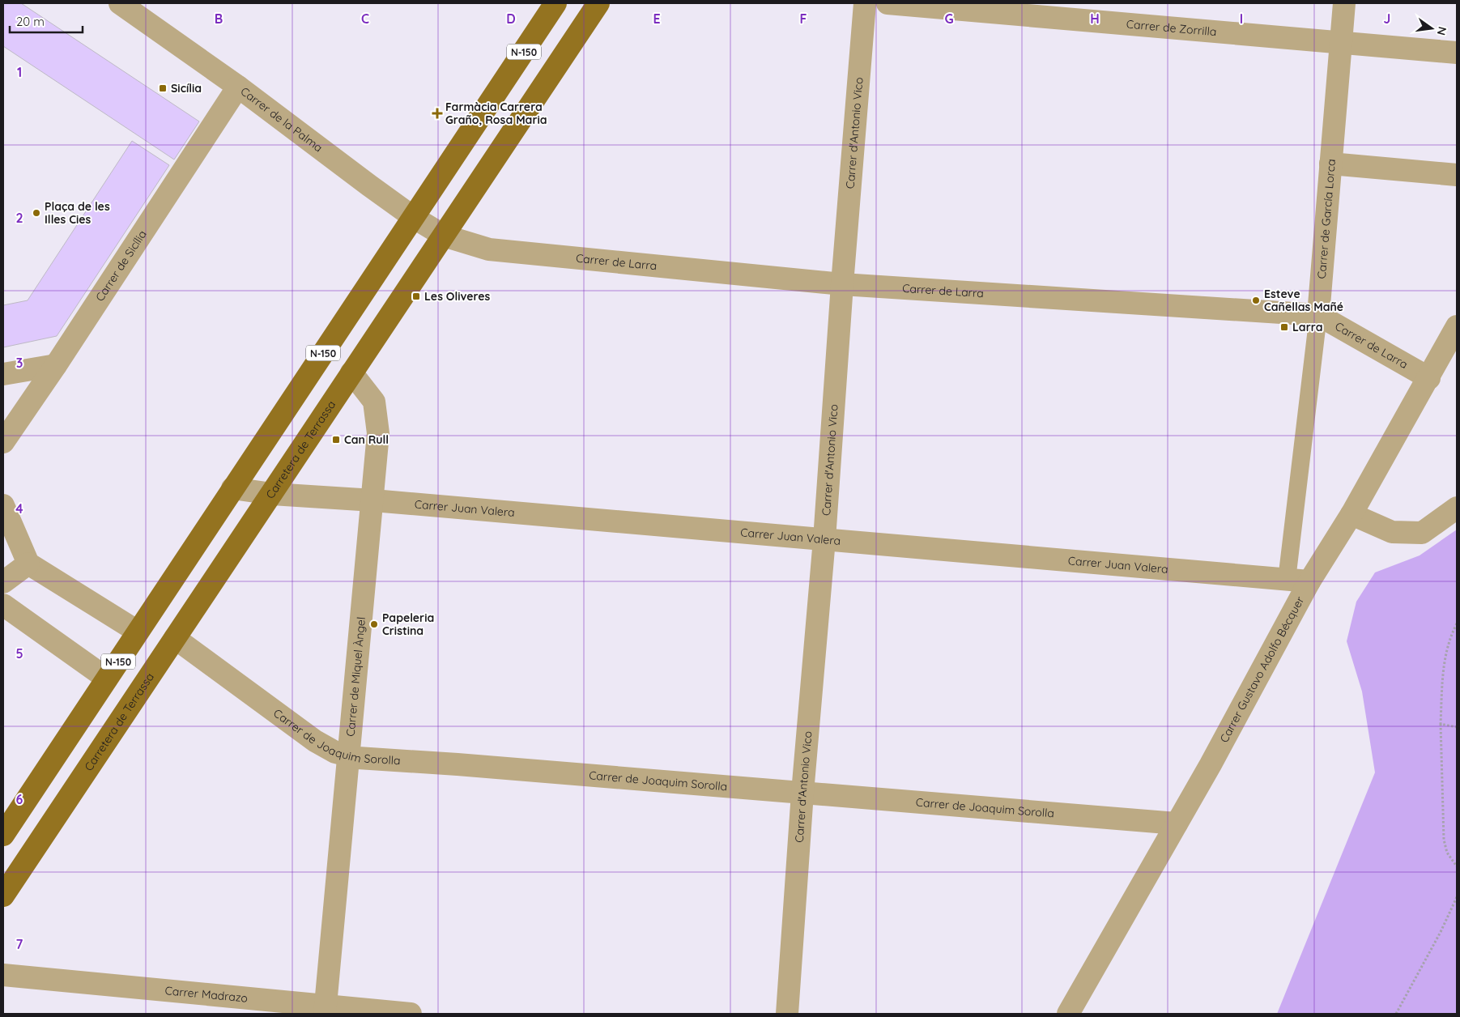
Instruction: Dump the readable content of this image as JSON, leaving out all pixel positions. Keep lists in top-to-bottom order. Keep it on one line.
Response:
{"streets":{"main road":["N-150","Carretera de Terrassa"],"street":["Carrer de Zorrilla","Carrer de la Palma","Carrer d'Antonio Vico","Carrer de García Lorca","Carrer de Larra","Carrer de Sicília","Carrer Juan Valera","Carrer Gustavo Adolfo Bécquer","Carrer de Miquel Àngel","Carrer de Joaquim Sorolla","Carrer Madrazo"]},"crossings":[["Carrer de Zorrilla","Carrer de García Lorca"],["N-150","Carrer de la Palma"],["N-150","Carrer Juan Valera"],["Carrer de la Palma","Carrer de Larra"],["Carrer de la Palma","Carrer de Sicília"],["Carrer de la Palma","Carretera de Terrassa"],["Carrer d'Antonio Vico","Carrer de Larra"],["Carrer d'Antonio Vico","Carrer Juan Valera"],["Carrer d'Antonio Vico","Carrer de Joaquim Sorolla"],["Carrer de García Lorca","Carrer de Larra"],["Carrer de García Lorca","Carrer Juan Valera"],["Carrer de Larra","Carretera de Terrassa"],["Carrer de Larra","Carrer Gustavo Adolfo Bécquer"],["Carretera de Terrassa","Carrer Juan Valera"],["Carretera de Terrassa","Carrer de Miquel Àngel"],["Carretera de Terrassa","Carrer de Joaquim Sorolla"],["Carrer Juan Valera","Carrer Gustavo Adolfo Bécquer"],["Carrer Juan Valera","Carrer de Miquel Àngel"],["Carrer Gustavo Adolfo Bécquer","Carrer de Joaquim Sorolla"],["Carrer de Miquel Àngel","Carrer de Joaquim Sorolla"],["Carrer de Miquel Àngel","Carrer Madrazo"]],"places":{"transit":["Sicília","Les Oliveres","Larra","Can Rull"],"health":["Farmàcia Carrera Graño, Rosa Maria"],"other":["Plaça de les Illes Cies","Esteve Cañellas Mañé","Papeleria Cristina"]},"scale_bar":"20 m","north":"right","grid":{"columns":["B","C","D","E","F","G","H","I","J"],"rows":["1","2","3","4","5","6","7"]}}
